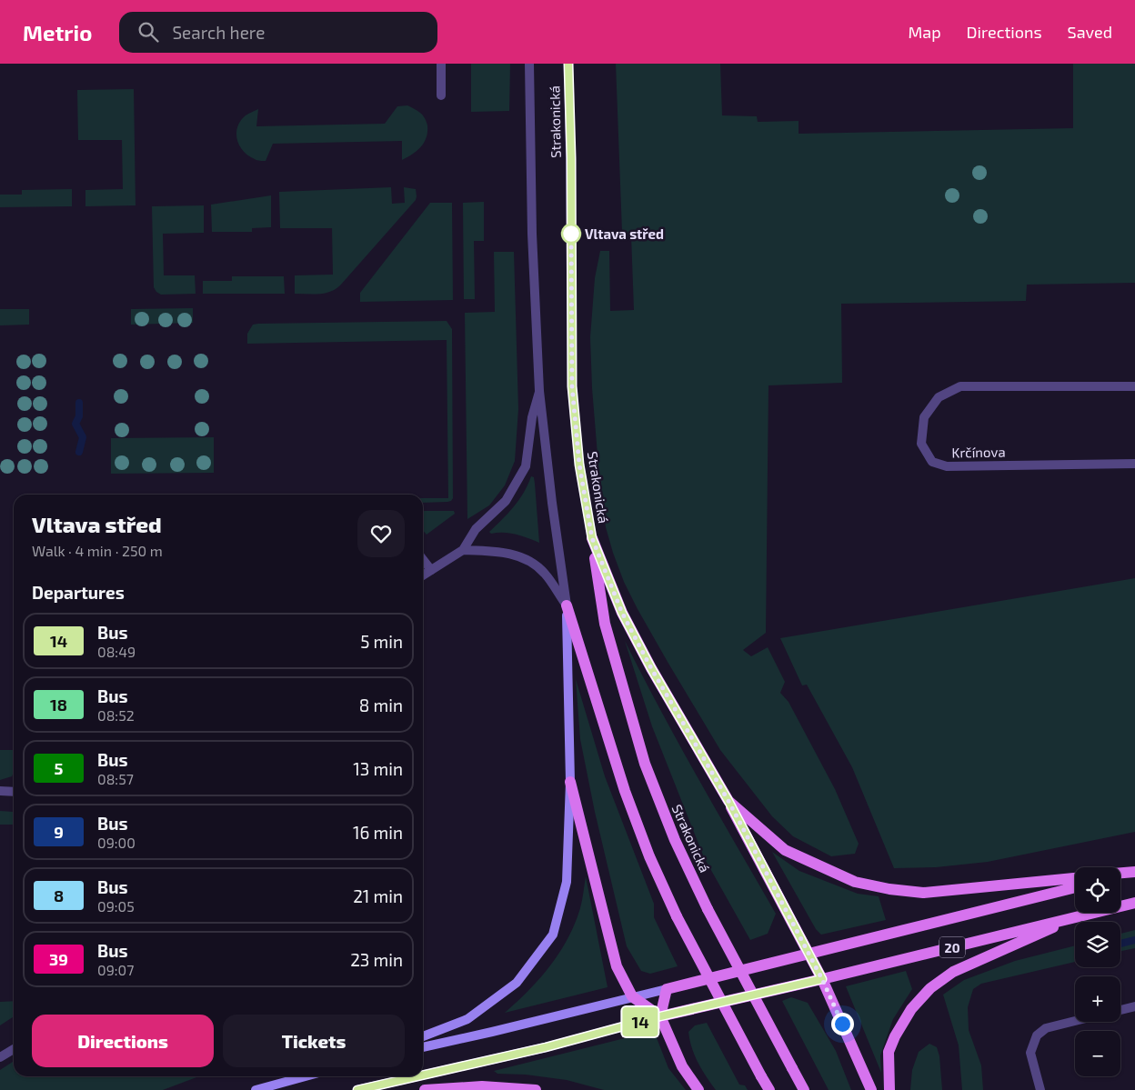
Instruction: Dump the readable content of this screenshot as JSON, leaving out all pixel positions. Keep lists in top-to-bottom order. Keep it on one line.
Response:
{"streets":{"main road":["Strakonická","20"],"street":["Krčínova"]},"places":["Vltava střed"],"lines":["bus line 14"],"page":{"header":"Metrio","search":"Search here","nav":["Map","Directions","Saved"],"on_map":"14","heading":[["Vltava střed","Walk · 4 min · 250 m"],"Departures"],"list":[{"mark":"14","name":"Bus","note":"08:49","value":"5 min"},{"mark":"18","name":"Bus","note":"08:52","value":"8 min"},{"mark":"5","name":"Bus","note":"08:57","value":"13 min"},{"mark":"9","name":"Bus","note":"09:00","value":"16 min"},{"mark":"8","name":"Bus","note":"09:05","value":"21 min"},{"mark":"39","name":"Bus","note":"09:07","value":"23 min"}],"map_buttons":["+","−"],"buttons":["Directions","Tickets"]}}
